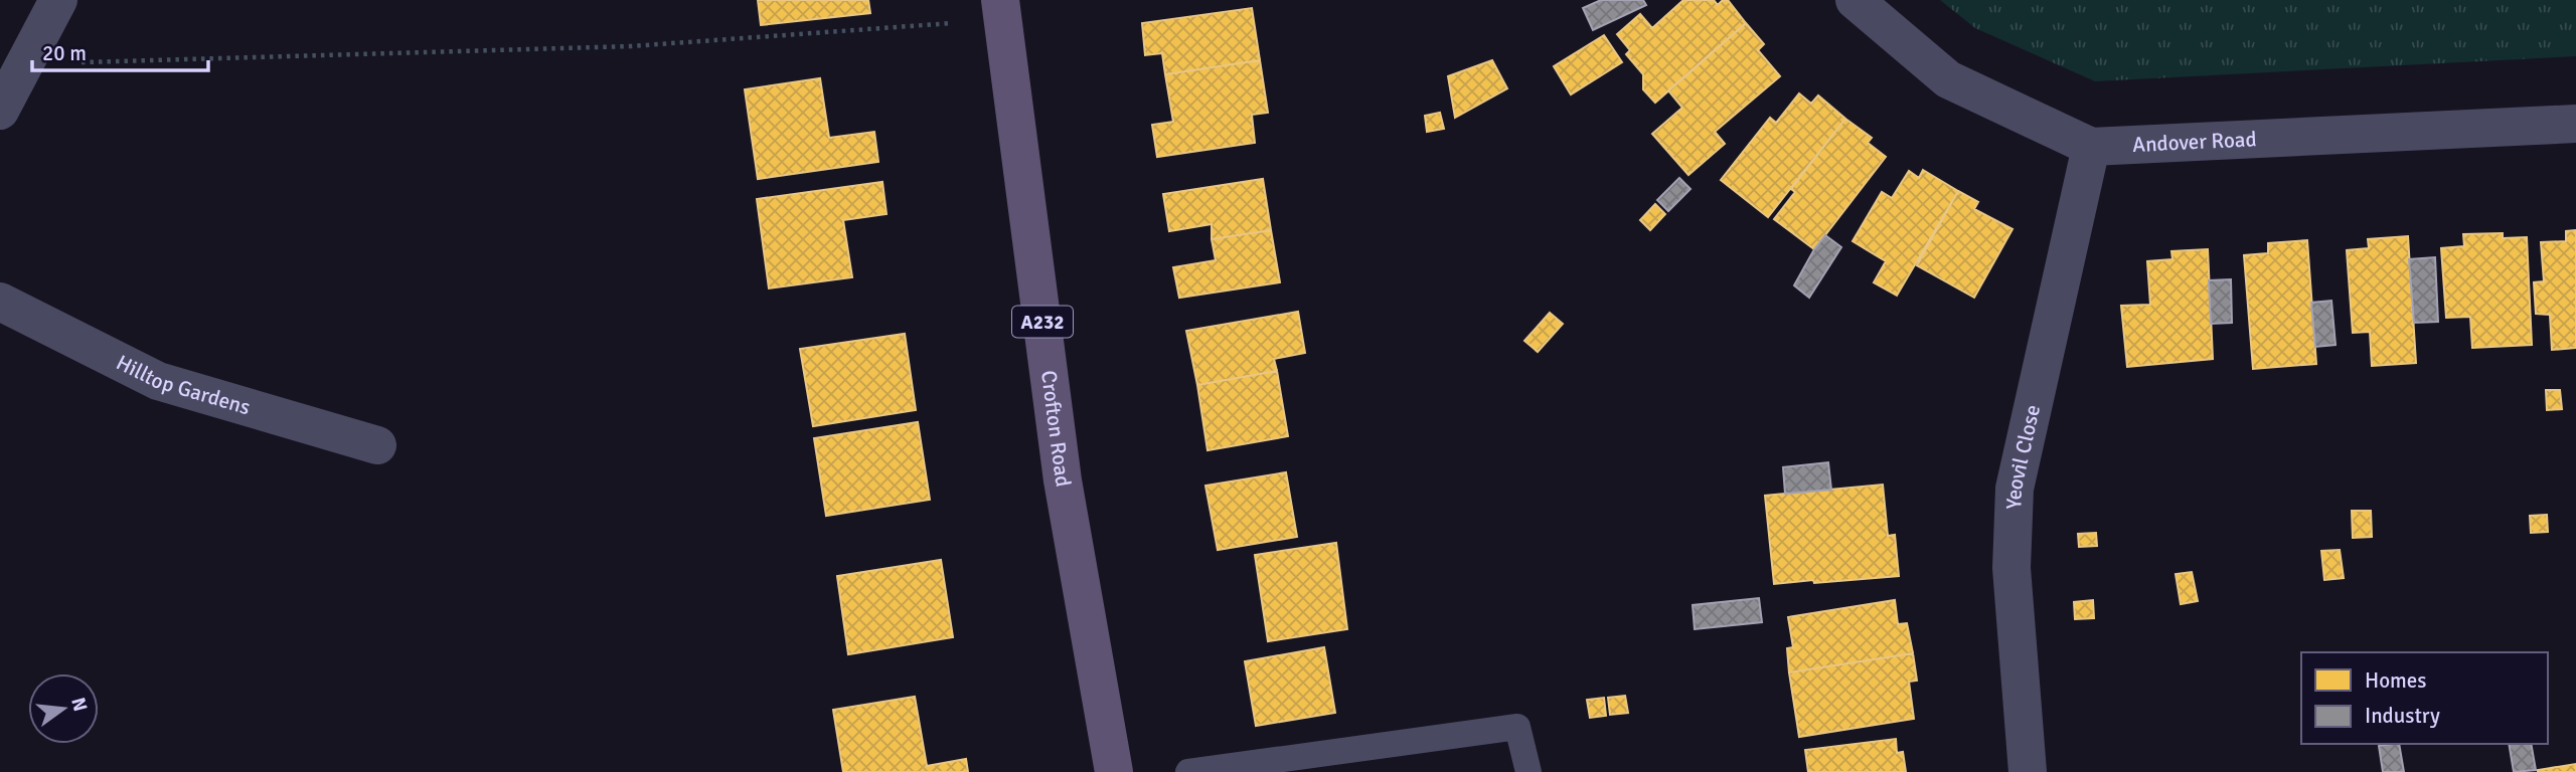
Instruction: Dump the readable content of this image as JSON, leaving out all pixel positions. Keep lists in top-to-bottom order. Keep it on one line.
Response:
{"streets":{"main road":["A232","Crofton Road"],"street":["Andover Road","Hilltop Gardens","Yeovil Close"]},"crossings":[["Andover Road","Yeovil Close"]],"legend":["Homes","Industry"],"scale_bar":"20 m","north":"right"}
